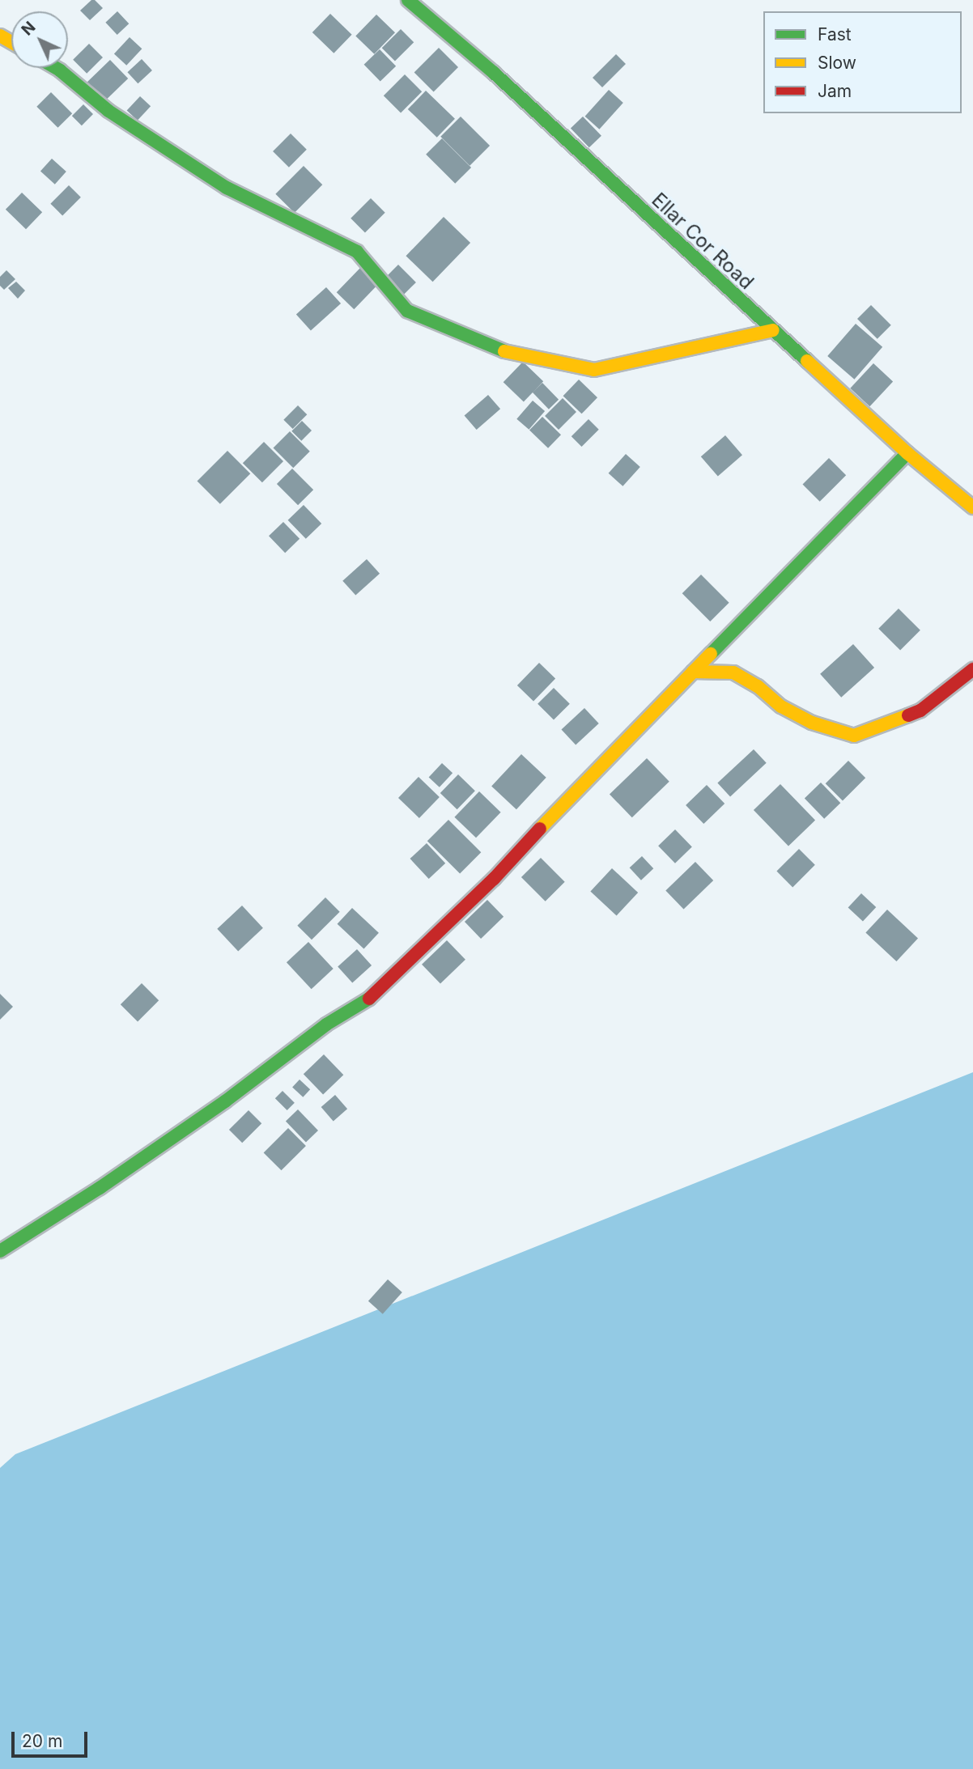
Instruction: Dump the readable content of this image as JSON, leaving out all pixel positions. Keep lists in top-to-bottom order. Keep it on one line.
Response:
{"streets":{"street":["Ellar Cor Road"]},"legend":["Fast","Slow","Jam"],"scale_bar":"20 m","north":"top left"}
